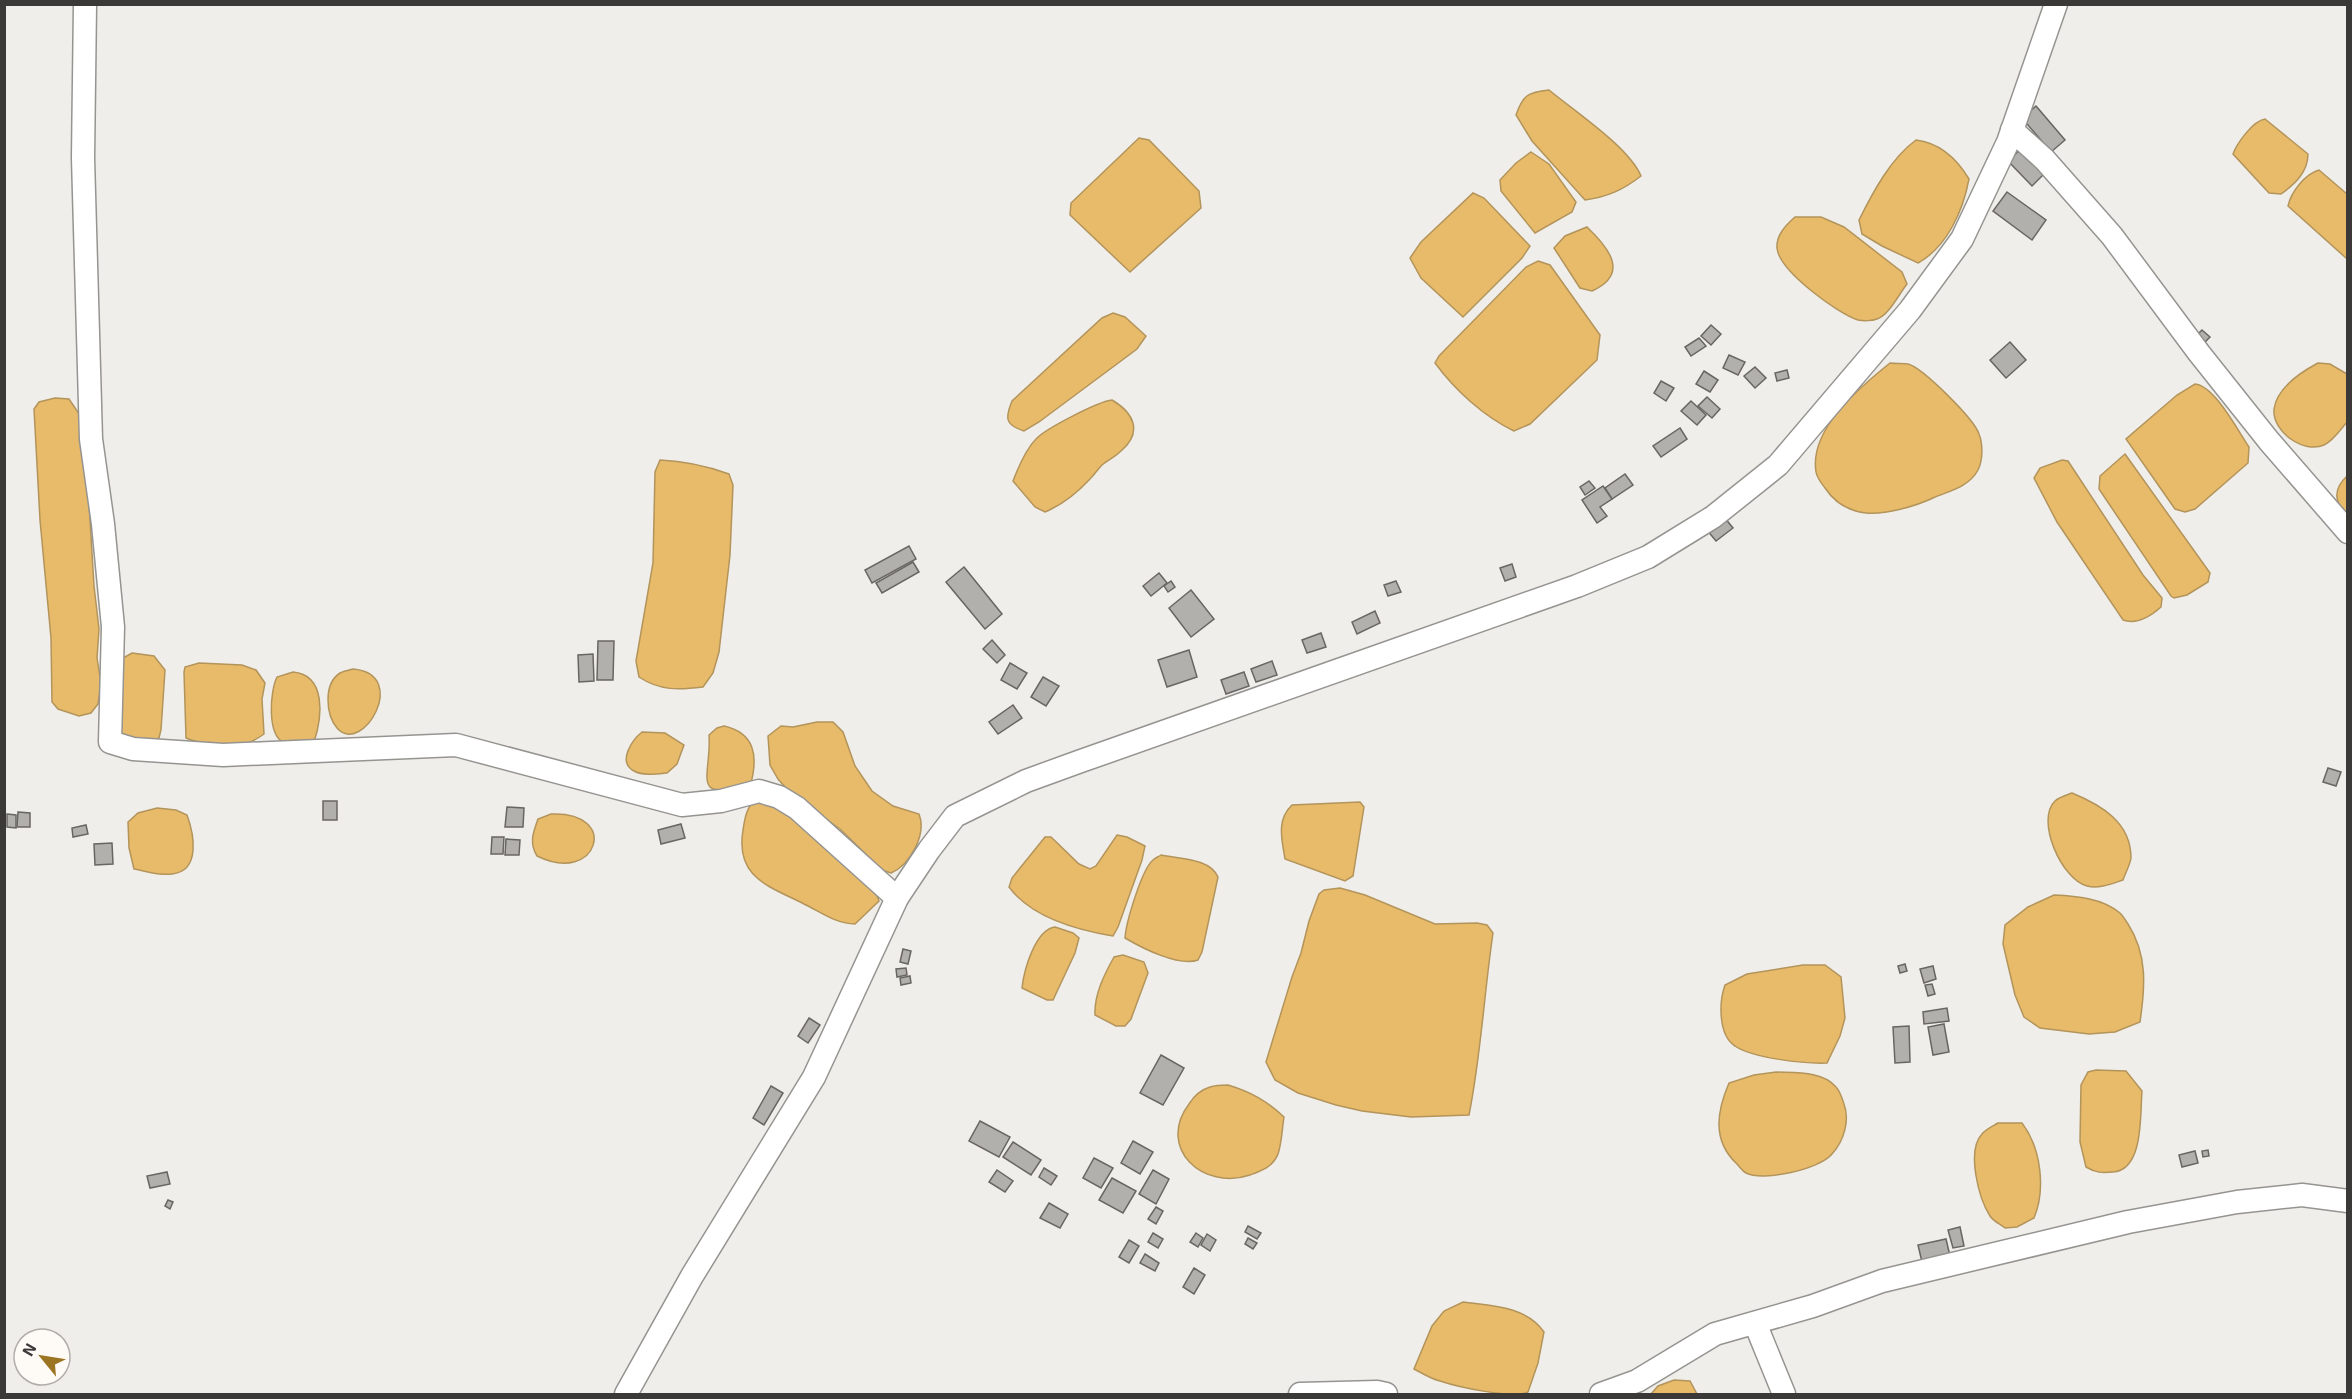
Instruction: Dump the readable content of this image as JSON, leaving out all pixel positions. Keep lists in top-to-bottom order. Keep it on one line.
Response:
{"north":"top left"}
